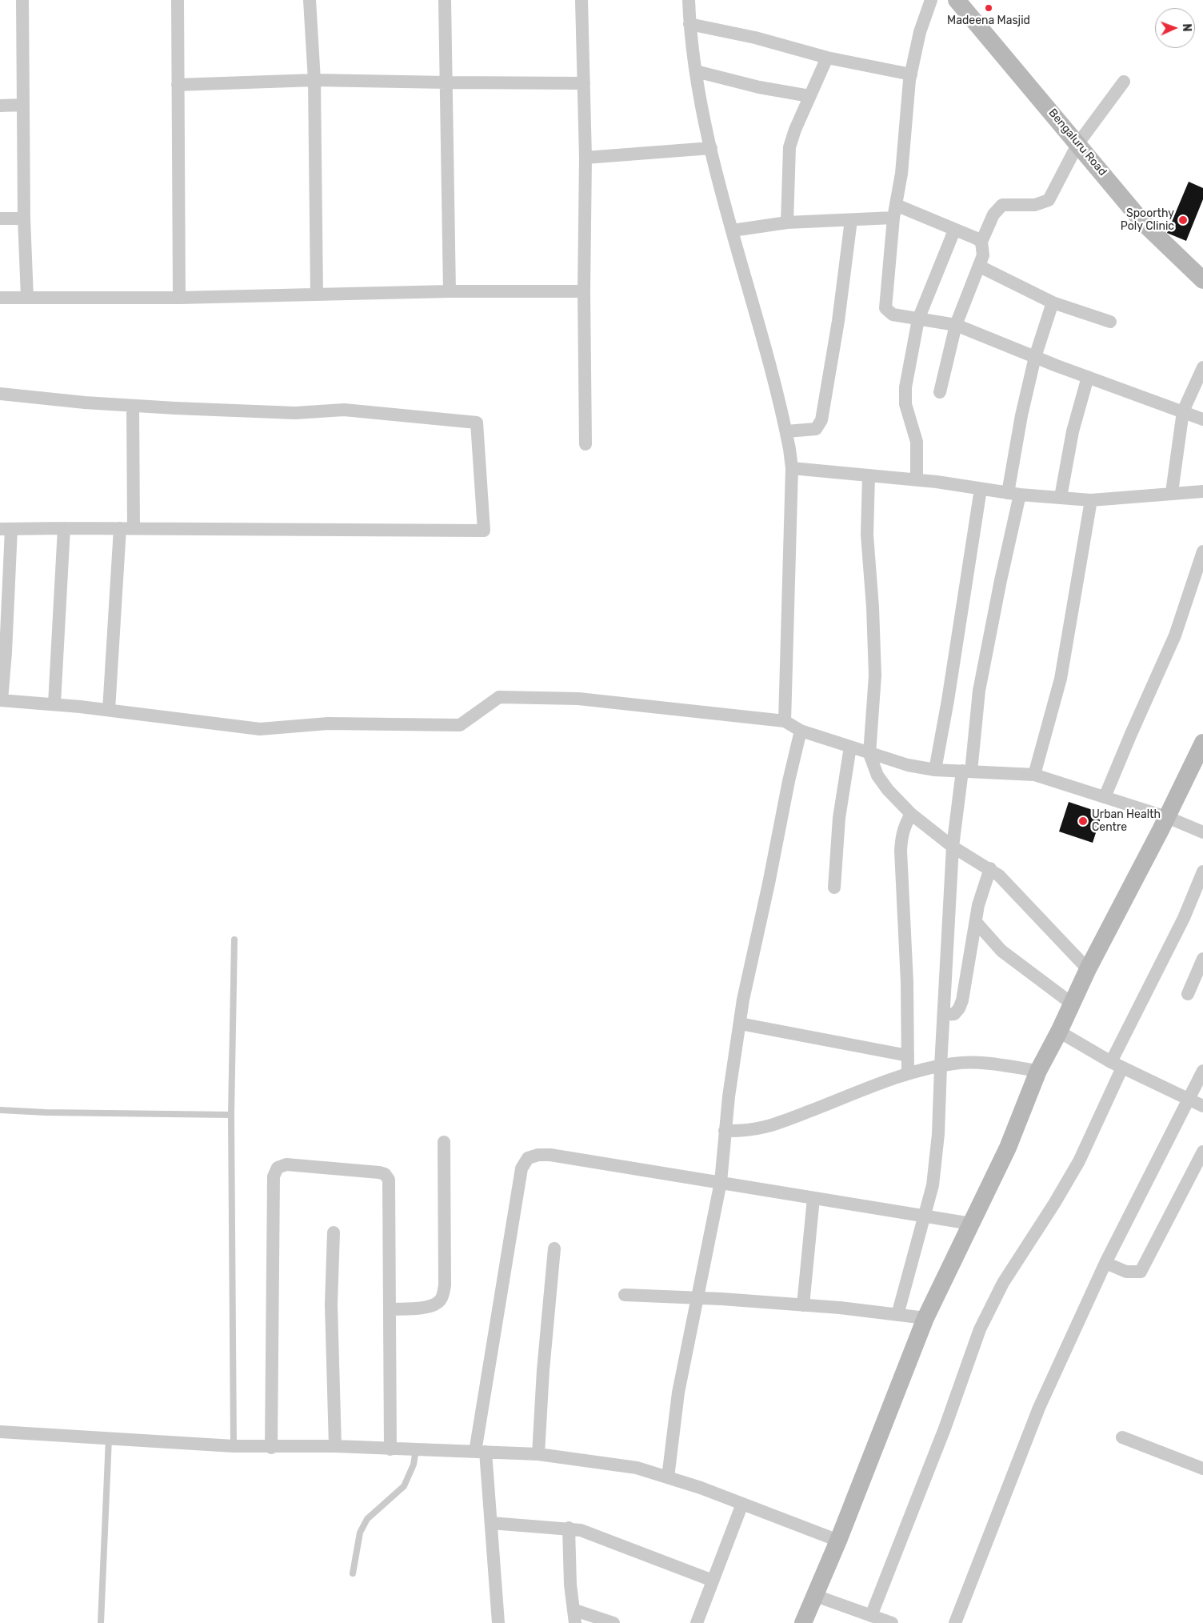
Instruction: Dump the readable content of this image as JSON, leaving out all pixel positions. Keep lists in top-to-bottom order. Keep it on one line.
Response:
{"streets":{"street":["Bengaluru Road"]},"places":["Madeena Masjid","Spoorthy Poly Clinic","Urban Health Centre"],"north":"right"}
